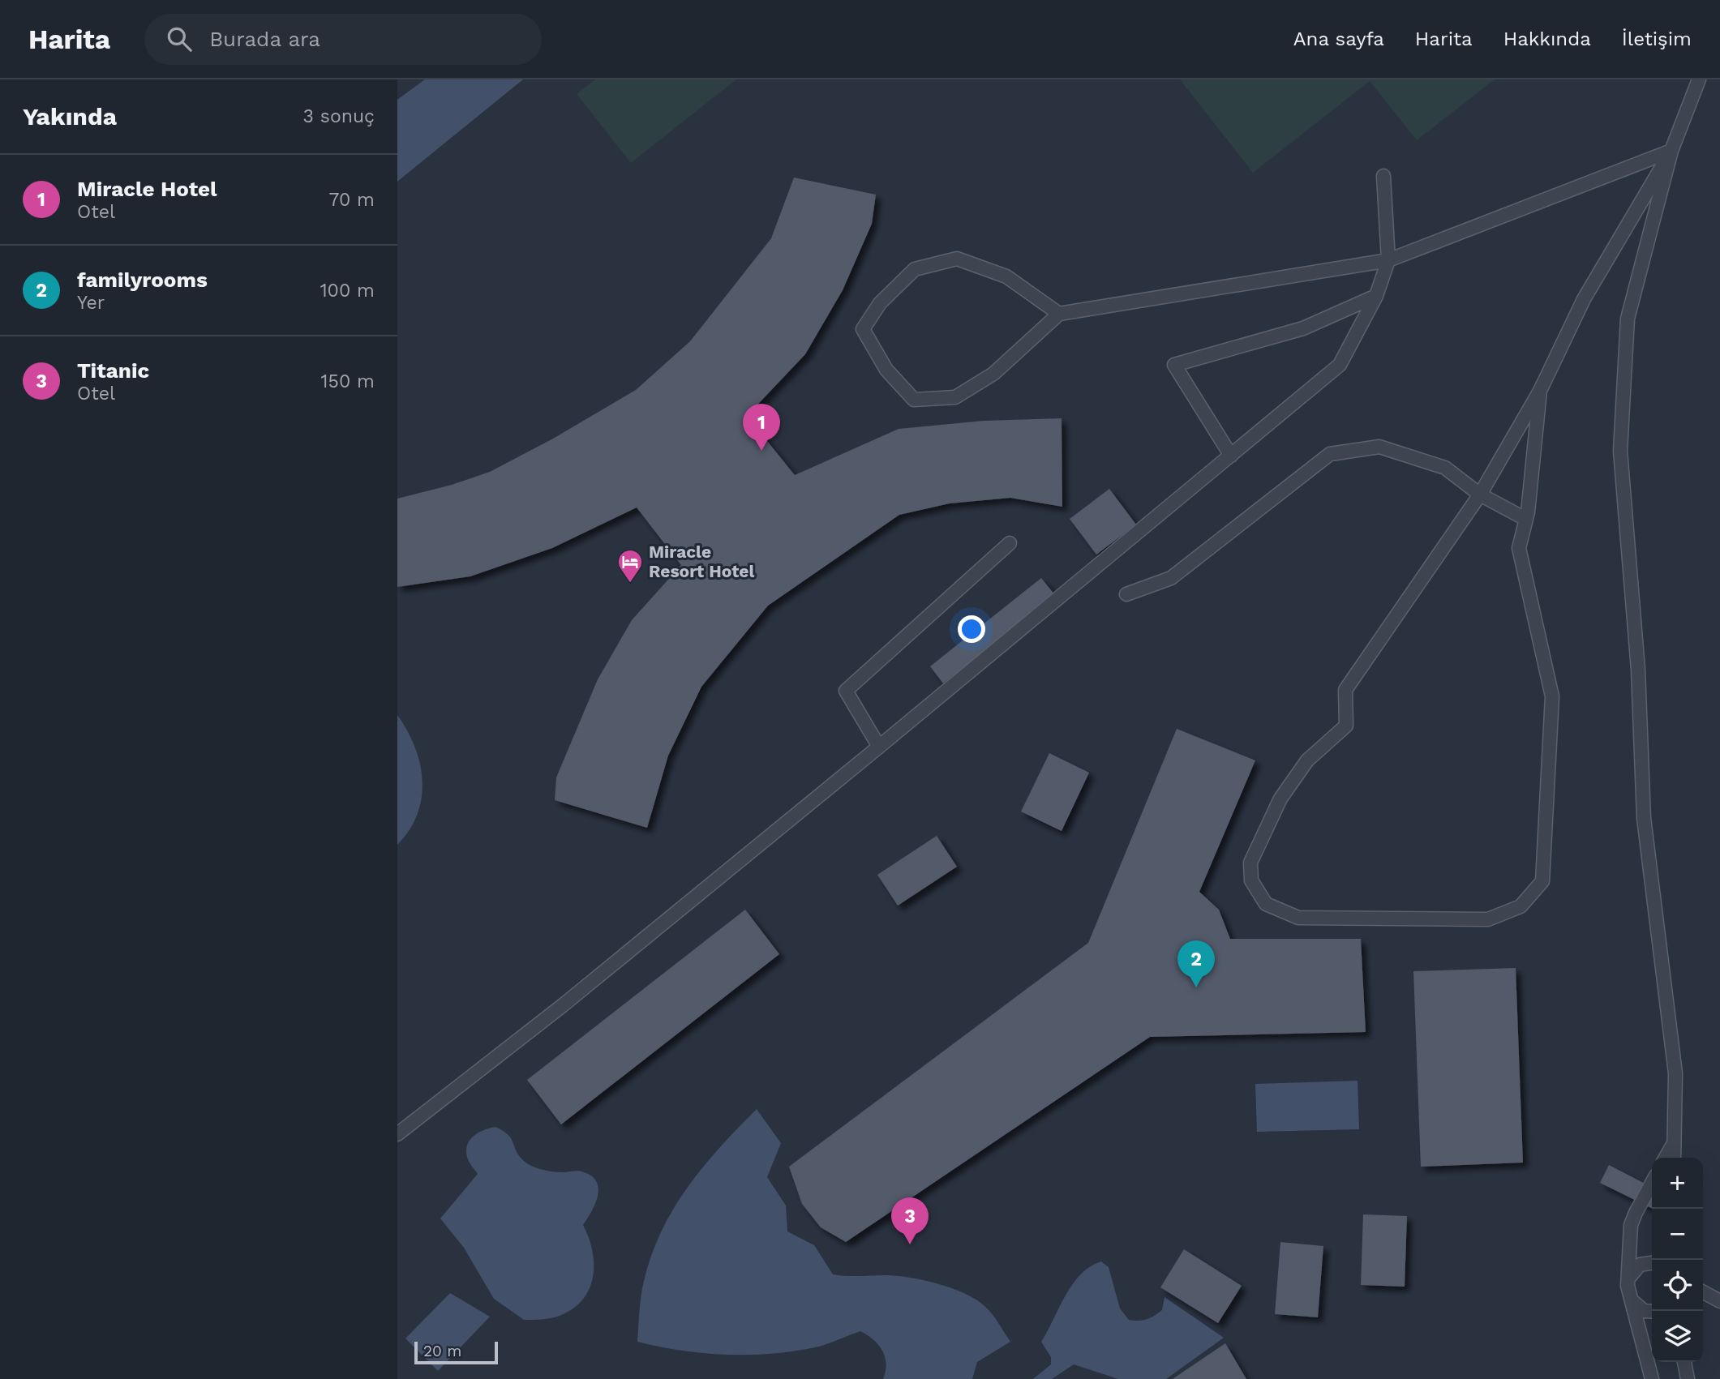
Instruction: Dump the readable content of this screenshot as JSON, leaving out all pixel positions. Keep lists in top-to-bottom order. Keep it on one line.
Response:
{"places":{"hotel":["Miracle Resort Hotel"]},"scale_bar":"20 m","page":{"header":"Harita","search":"Burada ara","nav":["Ana sayfa","Harita","Hakkında","İletişim"],"heading":["Yakında","3 sonuç"],"list":[{"mark":"1","name":"Miracle Hotel","note":"Otel","value":"70 m"},{"mark":"2","name":"familyrooms","note":"Yer","value":"100 m"},{"mark":"3","name":"Titanic","note":"Otel","value":"150 m"}],"pins":["1","2","3"],"map_buttons":["+","−"],"scale":"20 m"}}
